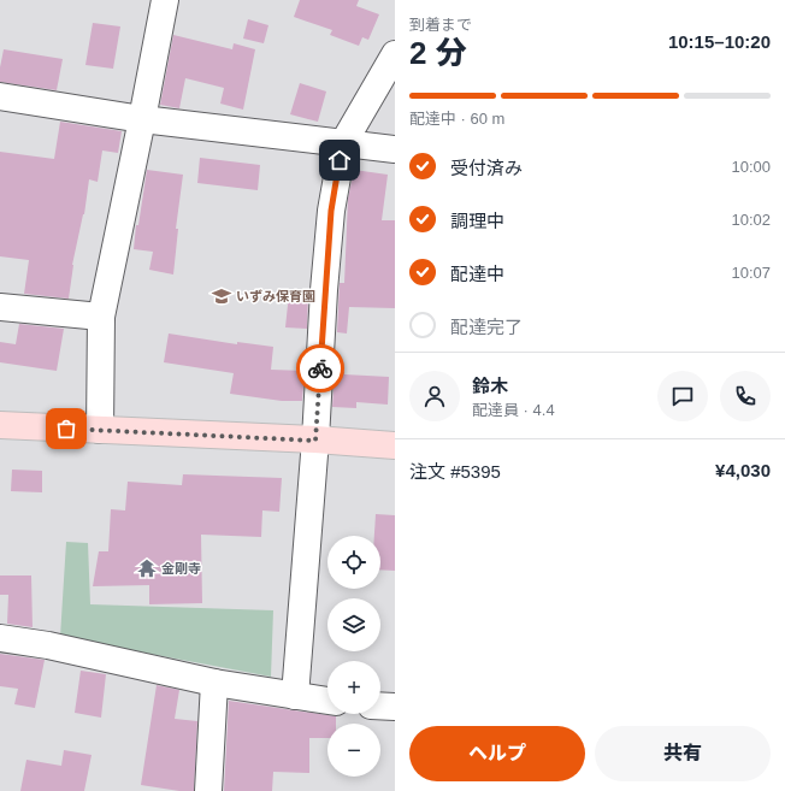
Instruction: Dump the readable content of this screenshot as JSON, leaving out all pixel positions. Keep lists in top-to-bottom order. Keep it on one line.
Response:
{"places":{"school or university":["いずみ保育園"],"temple":["金剛寺"]},"page":{"heading":["2 分","到着まで","10:15–10:20"],"panel":["鈴木","配達員 · 4.4","注文 #5395","¥4,030"],"bar":"配達中 · 60 m","list":[["受付済み","10:00"],["調理中","10:02"],["配達中","10:07"],"配達完了"],"map_buttons":["+","−"],"buttons":["ヘルプ","共有"]}}
